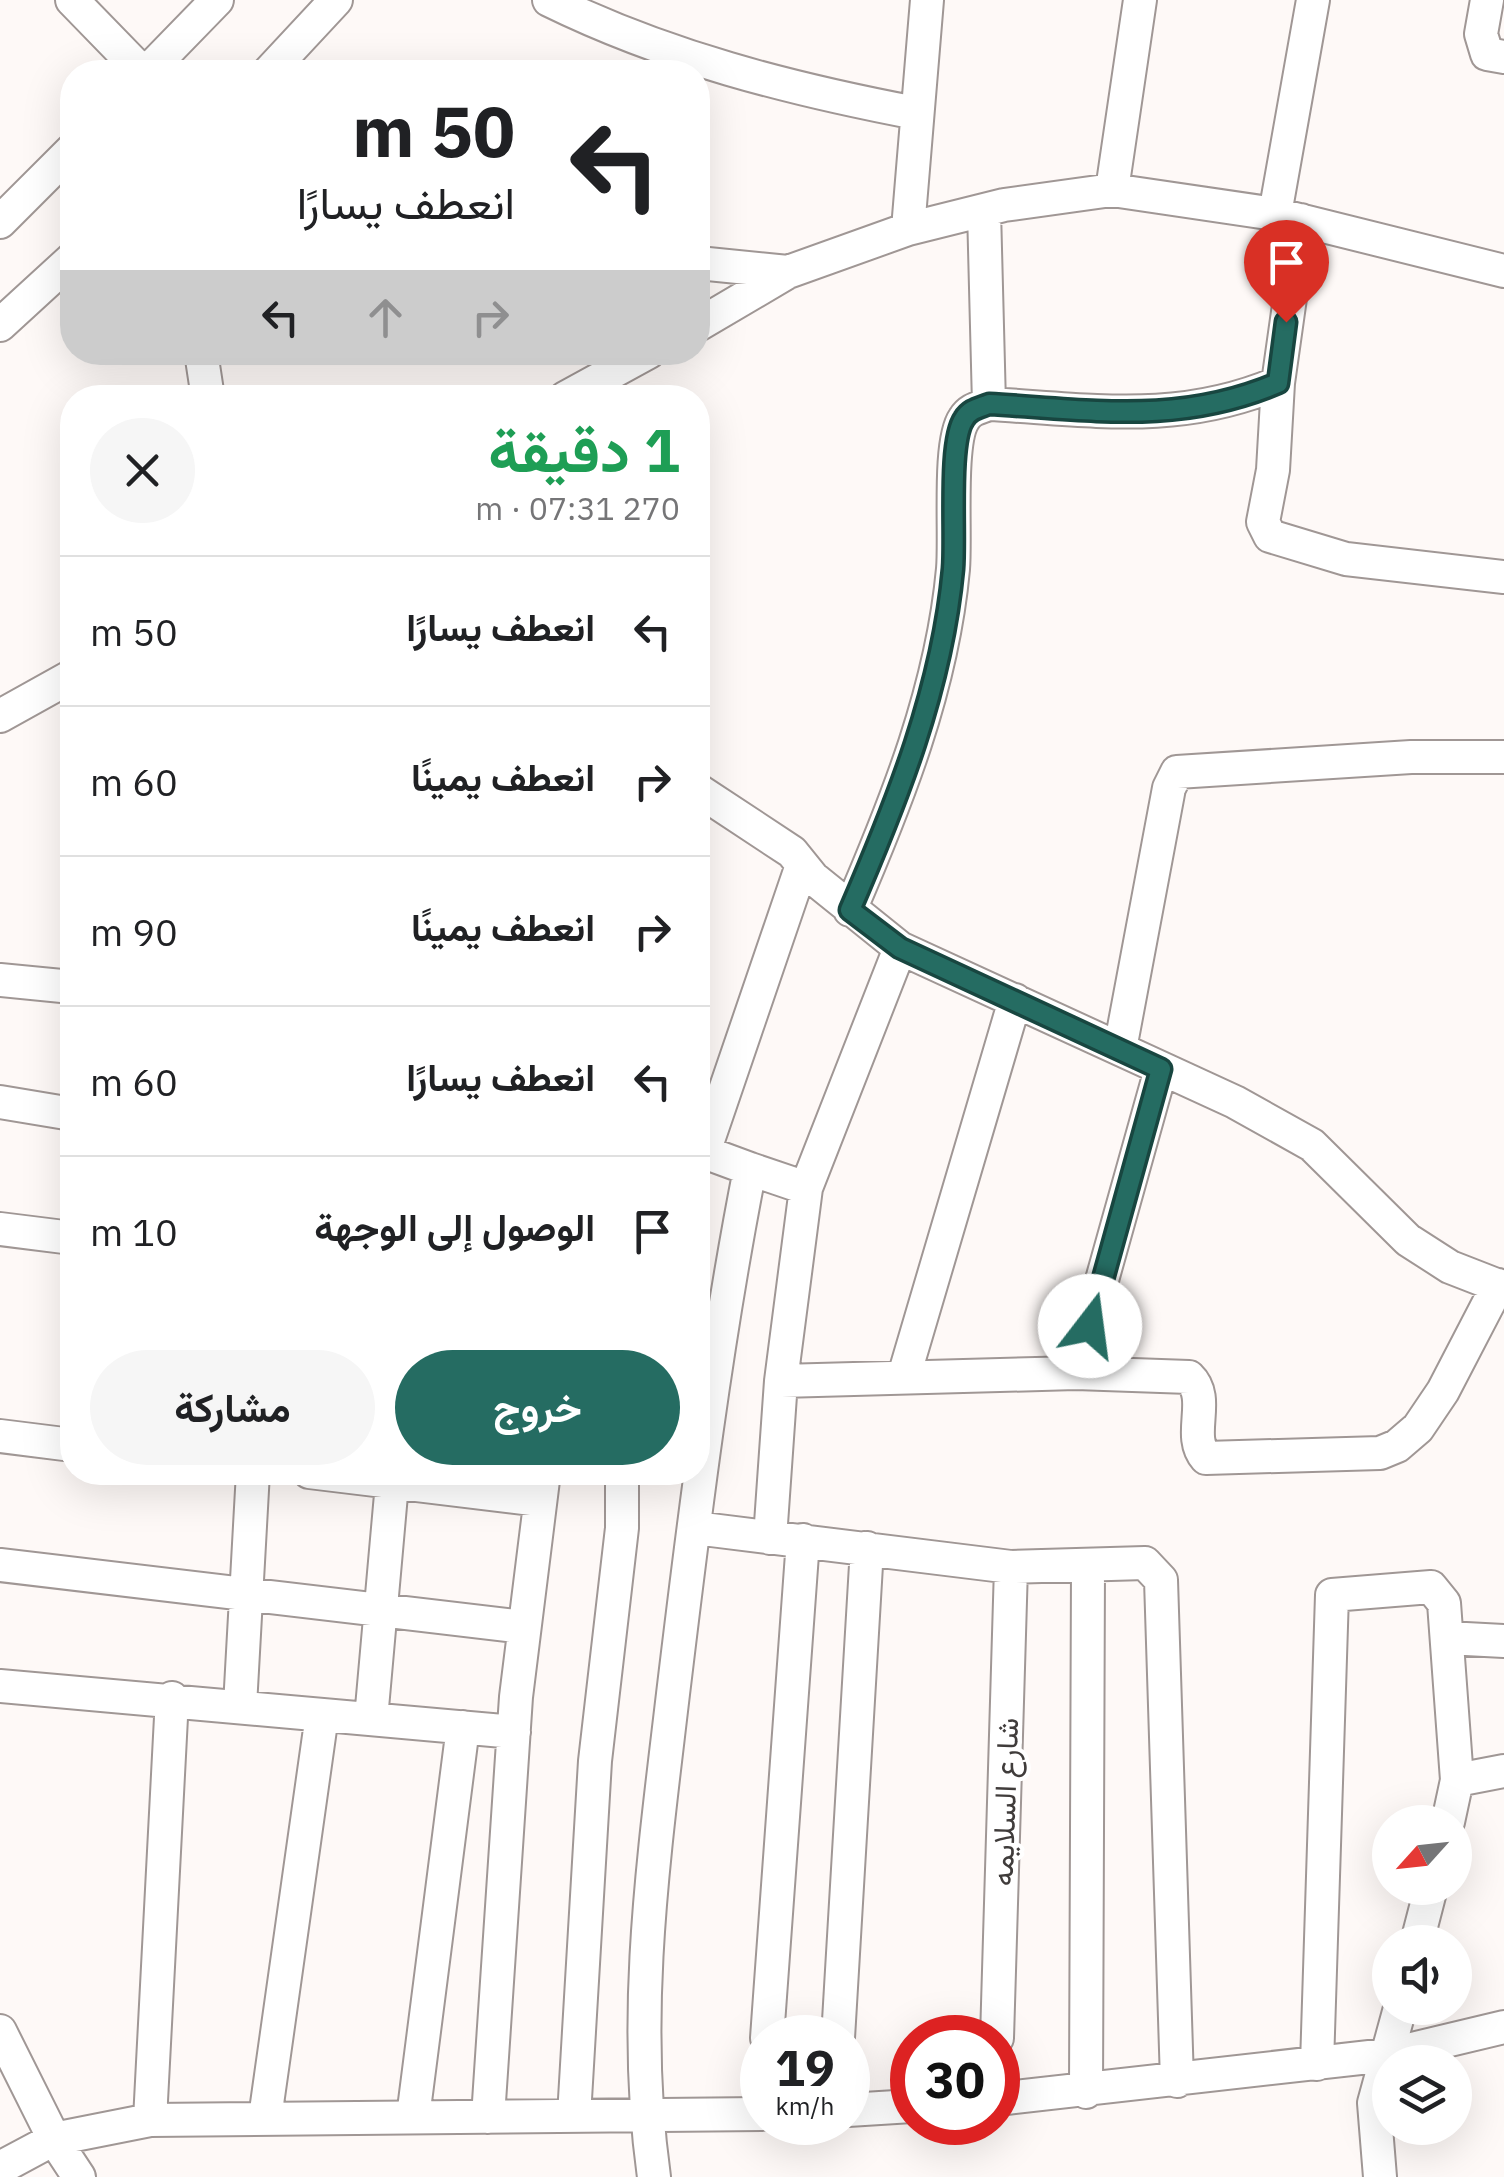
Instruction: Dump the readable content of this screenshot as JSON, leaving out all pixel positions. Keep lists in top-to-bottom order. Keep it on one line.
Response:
{"streets":{"street":["شارع السلايمه"]},"north":"bottom left","page":{"turn":["50 m","انعطف يسارًا"],"heading":["1 دقيقة","270 m · 07:31"],"list":[{"name":"انعطف يسارًا","value":"50 m"},{"name":"انعطف يمينًا","value":"60 m"},{"name":"انعطف يمينًا","value":"90 m"},{"name":"انعطف يسارًا","value":"60 m"},{"name":"الوصول إلى الوجهة","value":"10 m"}],"buttons":["خروج","مشاركة"],"speed":"19 km/h","limit":"30"}}
